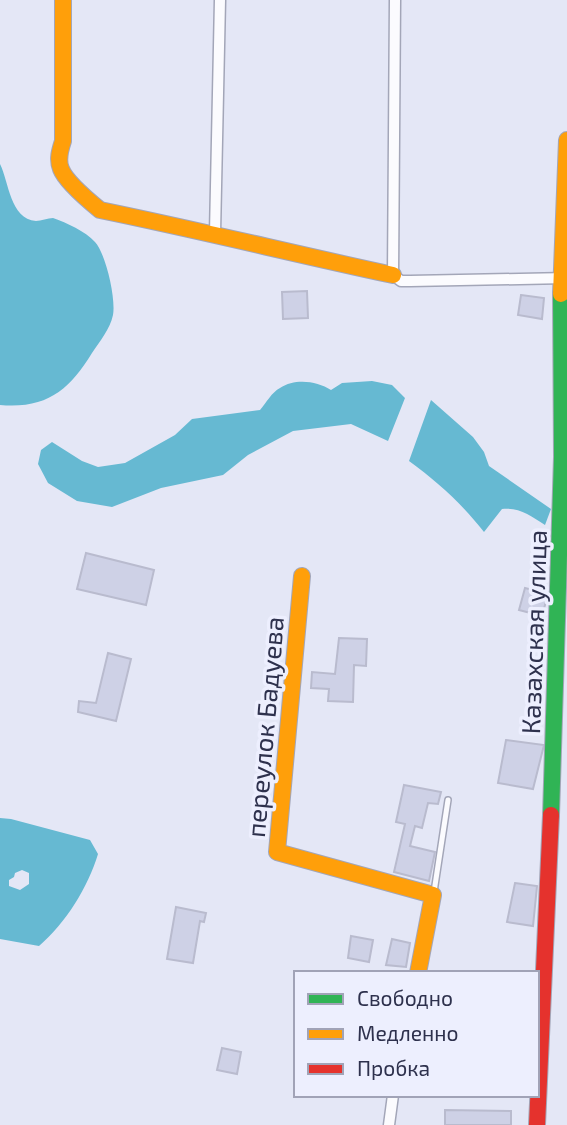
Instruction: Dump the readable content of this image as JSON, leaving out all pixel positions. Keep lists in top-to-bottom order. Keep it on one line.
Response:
{"streets":{"street":["Казахская улица","переулок Бадуева"]},"legend":["Свободно","Медленно","Пробка"]}
